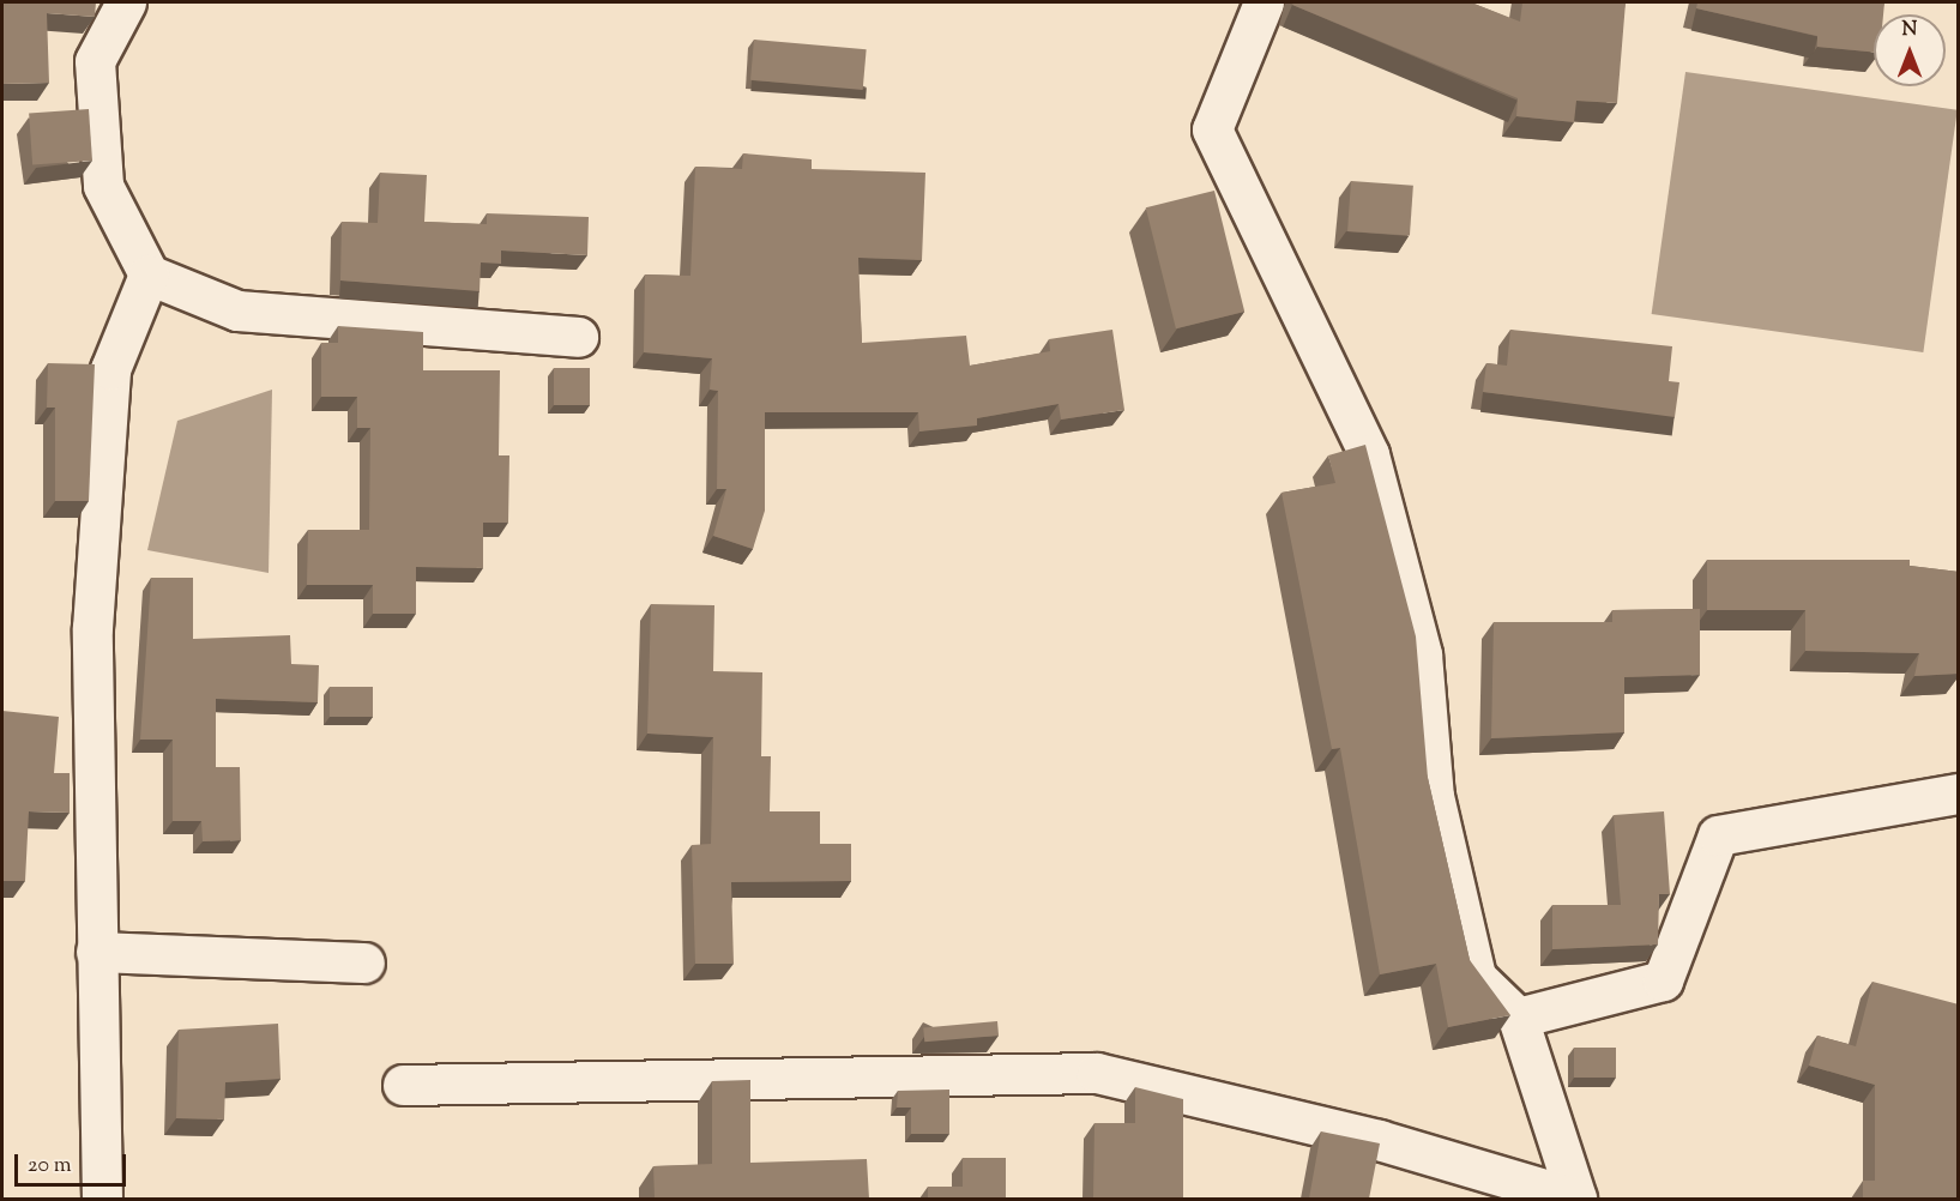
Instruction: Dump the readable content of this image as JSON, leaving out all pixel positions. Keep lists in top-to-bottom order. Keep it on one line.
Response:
{"scale_bar":"20 m","north":"top"}
